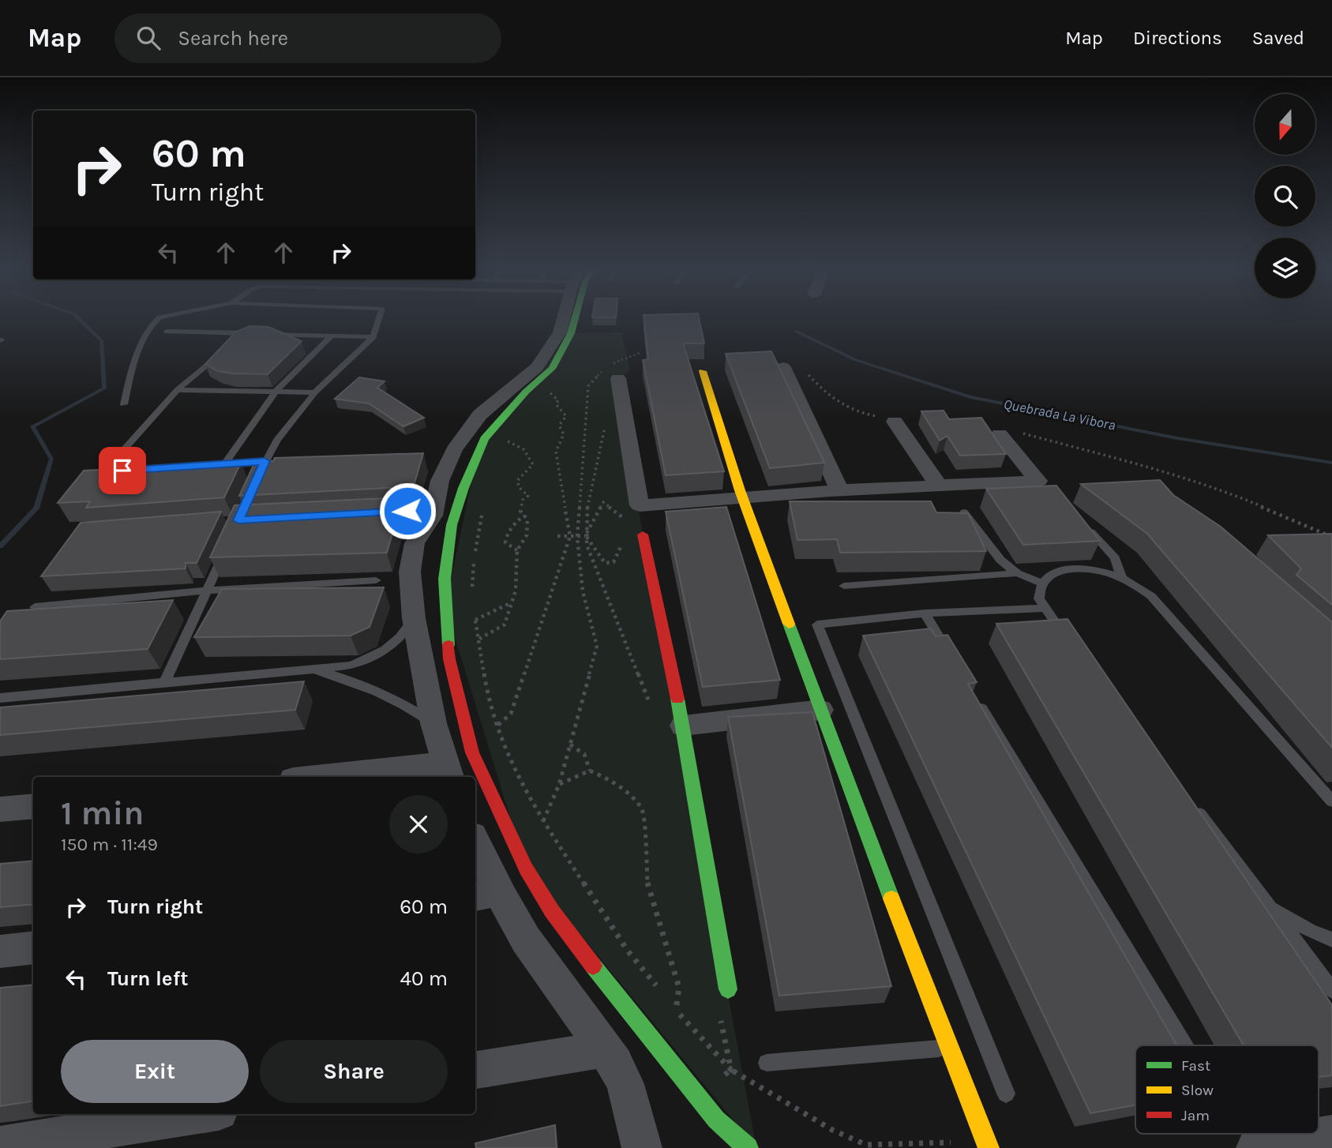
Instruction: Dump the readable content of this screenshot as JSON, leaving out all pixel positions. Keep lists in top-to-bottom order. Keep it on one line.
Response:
{"water":["Quebrada La Vibora"],"legend":["Fast","Slow","Jam"],"north":"bottom","page":{"header":"Map","search":"Search here","nav":["Map","Directions","Saved"],"turn":["60 m","Turn right"],"heading":["1 min","150 m · 11:49"],"list":[{"name":"Turn right","value":"60 m"},{"name":"Turn left","value":"40 m"}],"buttons":["Exit","Share"]}}
